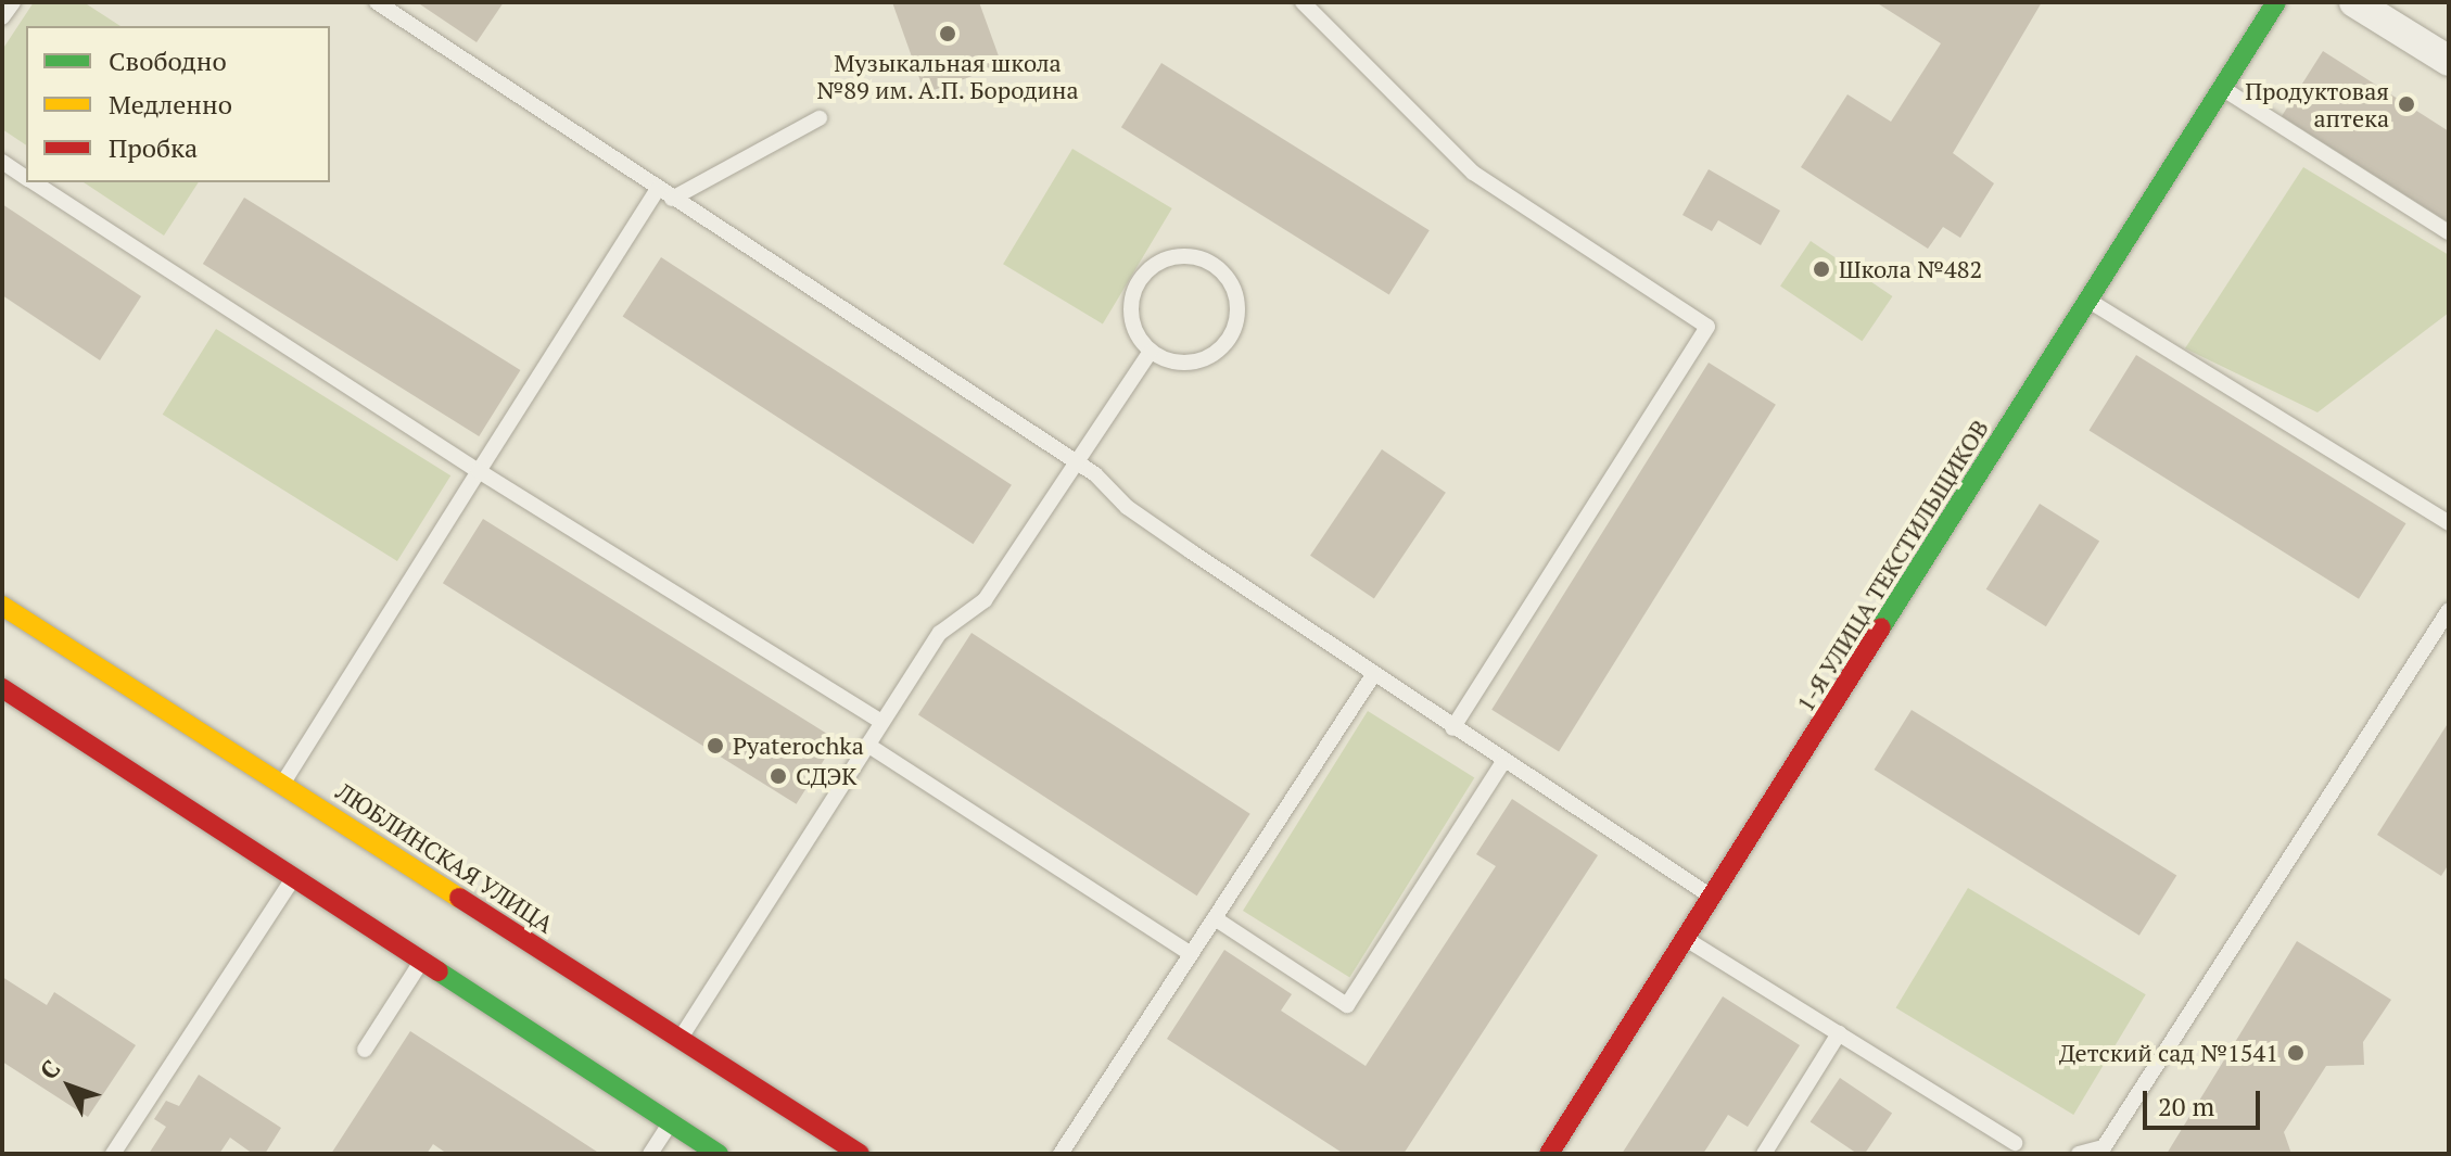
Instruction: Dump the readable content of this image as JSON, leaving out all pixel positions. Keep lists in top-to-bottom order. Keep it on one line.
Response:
{"streets":{"main road":["1-Я УЛИЦА ТЕКСТИЛЬЩИКОВ","ЛЮБЛИНСКАЯ УЛИЦА"]},"places":["Музыкальная школа №89 им. А.П. Бородина","Продуктовая аптека","Школа №482","Pyaterochka","СДЭК","Детский сад №1541"],"legend":["Свободно","Медленно","Пробка"],"scale_bar":"20 m","north":"top left"}
